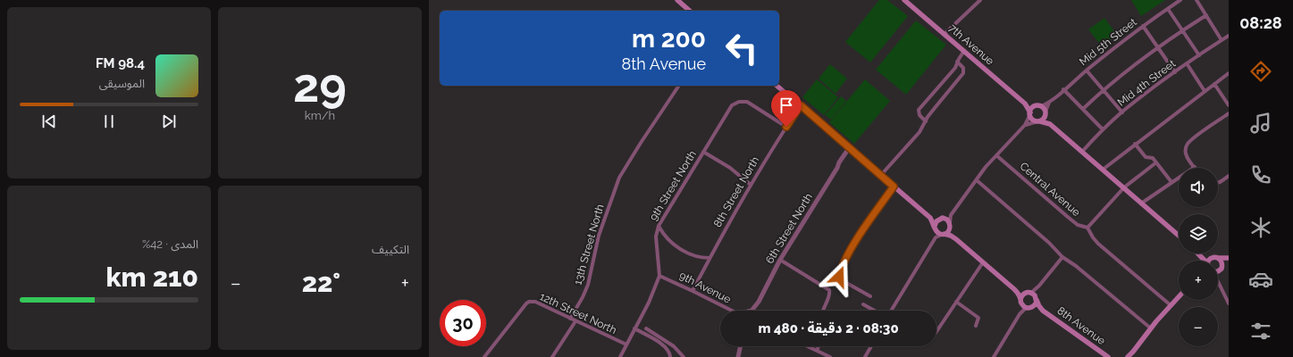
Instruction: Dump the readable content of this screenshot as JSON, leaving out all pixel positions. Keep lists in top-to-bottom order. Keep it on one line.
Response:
{"streets":{"main road":["7th Avenue","8th Avenue"],"street":["Mid 5th Street","Mid 4th Street","9th Street North","Central Avenue","8th Street North","6th Street North","13th Street North","9th Avenue","12th Street North"]},"crossings":[["Mid 5th Street","7th Avenue"],["9th Street North","8th Street North"],["9th Street North","9th Avenue"],["9th Street North","12th Street North"],["8th Street North","9th Avenue"],["13th Street North","12th Street North"]],"page":{"tabs":"08:28","tile":[["29","km/h"],"التكييف",["المدى · 42%","210 km"]],"turn":["200 m","8th Avenue"],"song":["98.4 FM","الموسيقى"],"map_buttons":["+","−"],"heat":["−","22°","+"],"limit":"30","trip":"08:30 · 2 دقيقة · 480 m"}}
